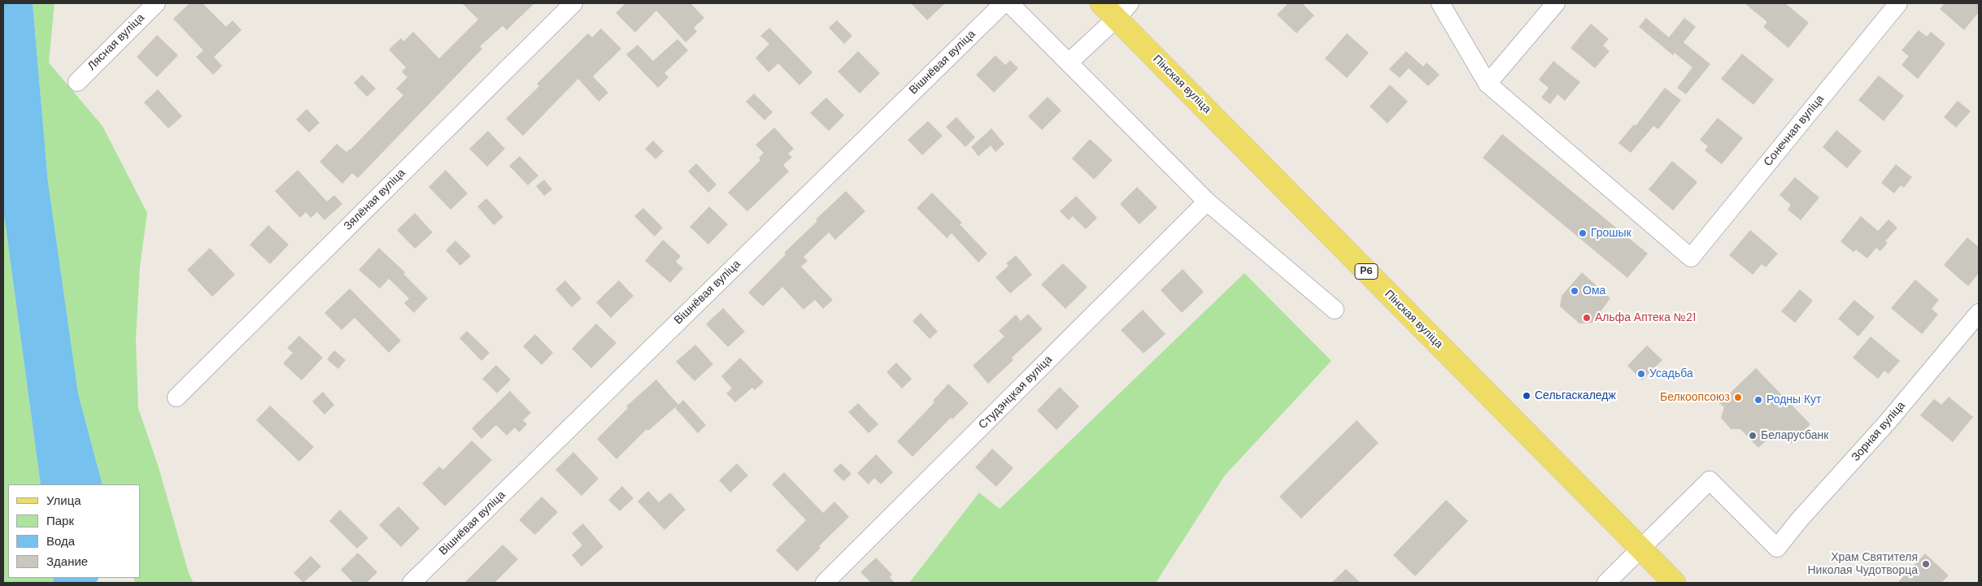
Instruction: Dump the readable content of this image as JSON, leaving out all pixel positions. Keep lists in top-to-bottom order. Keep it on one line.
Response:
{"streets":{"main road":["Пінская вуліца","Р6"],"street":["Лясная вуліца","Вішнёвая вуліца","Сонечная вуліца","Зялёная вуліца","Студэнцкая вуліца","Зорная вуліца"]},"crossings":[["Пінская вуліца","Зорная вуліца"]],"places":["Грошык","Ома","Альфа Аптека №21","Усадьба","Сельгаскаледж","Белкоопсоюз","Родны Кут","Беларусбанк","Храм Святителя Николая Чудотворца"],"legend":["Улица","Парк","Вода","Здание"]}
